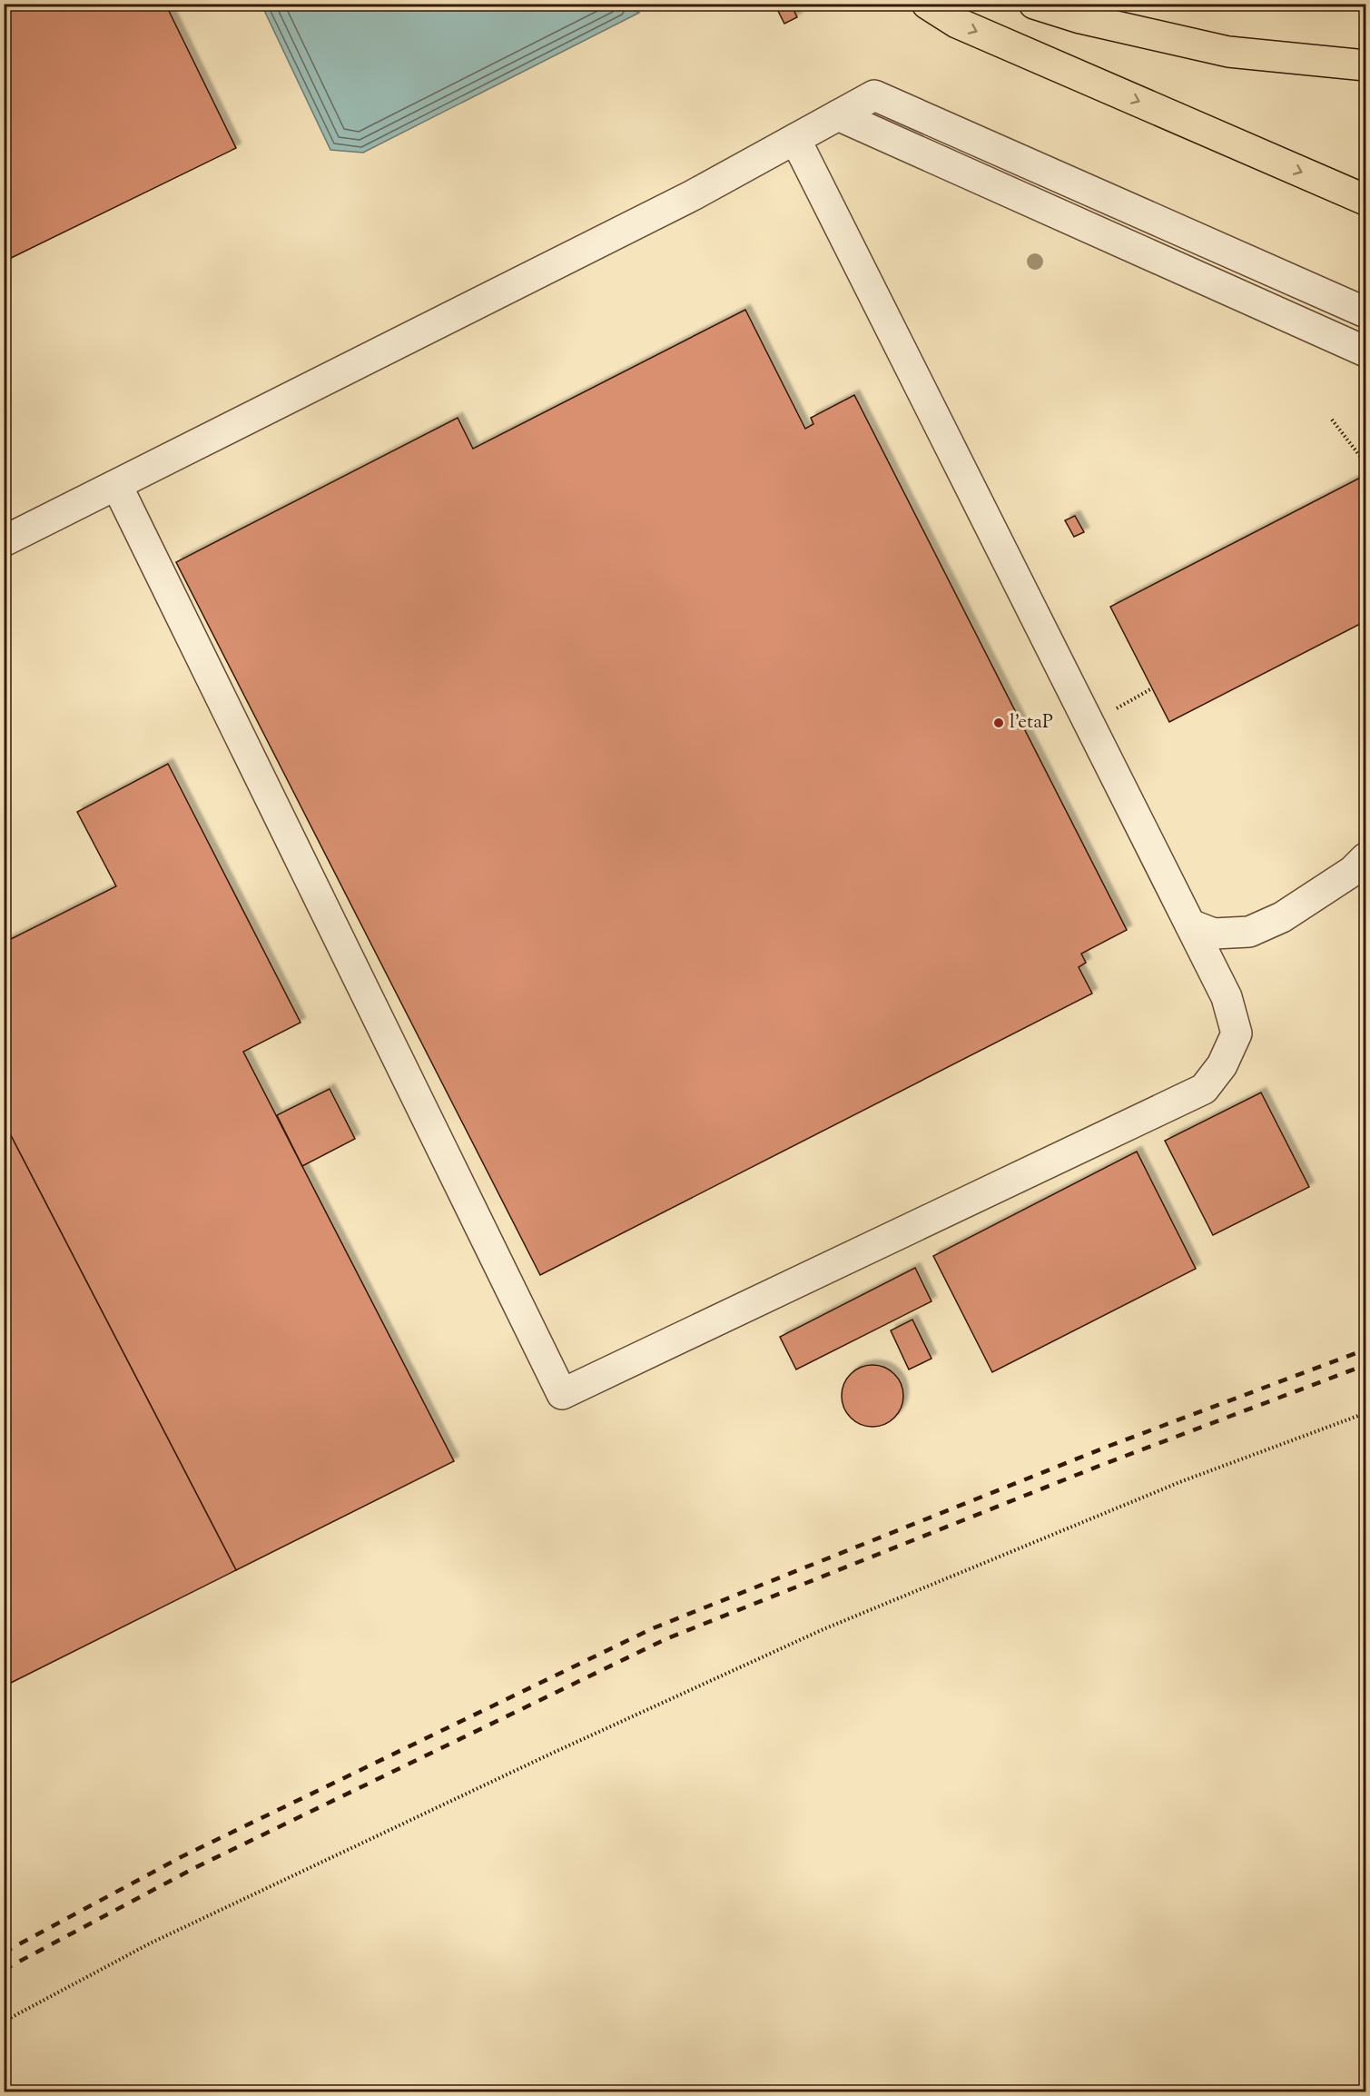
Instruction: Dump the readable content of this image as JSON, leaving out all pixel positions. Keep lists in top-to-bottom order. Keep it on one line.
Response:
{"places":["l'etaP"]}
